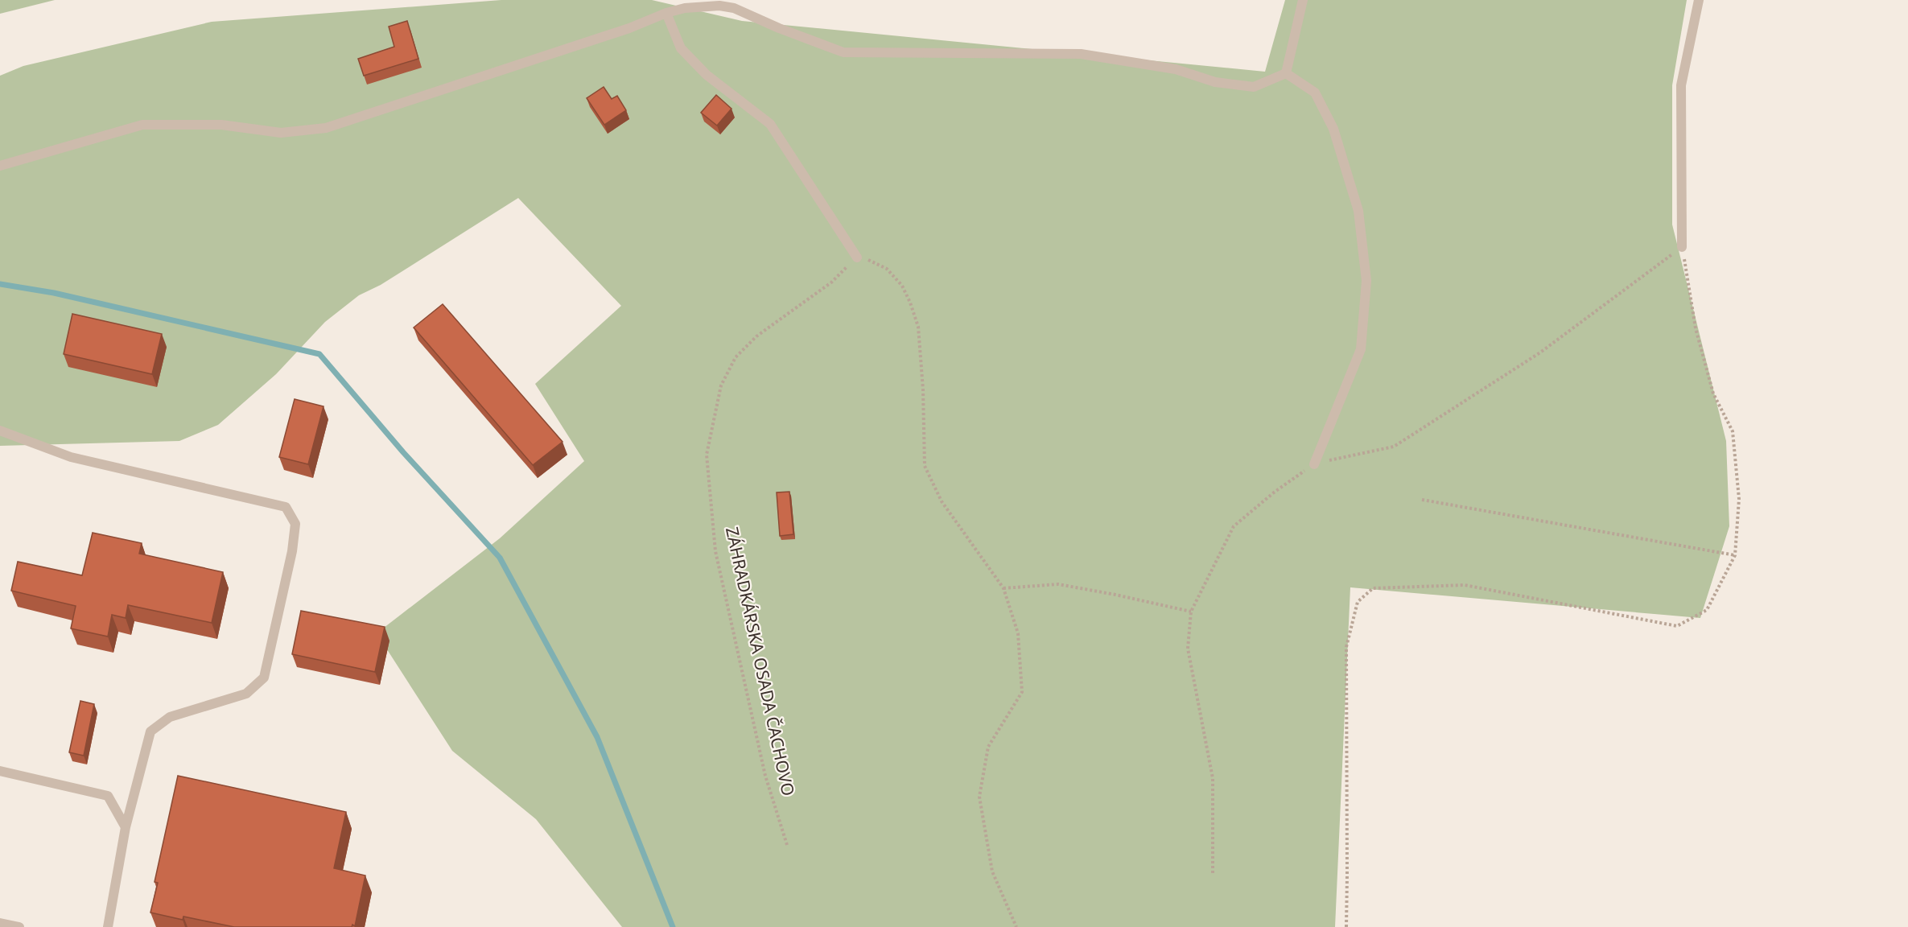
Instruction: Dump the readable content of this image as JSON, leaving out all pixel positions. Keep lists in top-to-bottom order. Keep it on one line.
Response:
{"streets":{"path":["ZÁHRADKÁRSKA OSADA ČACHOVO"]}}
